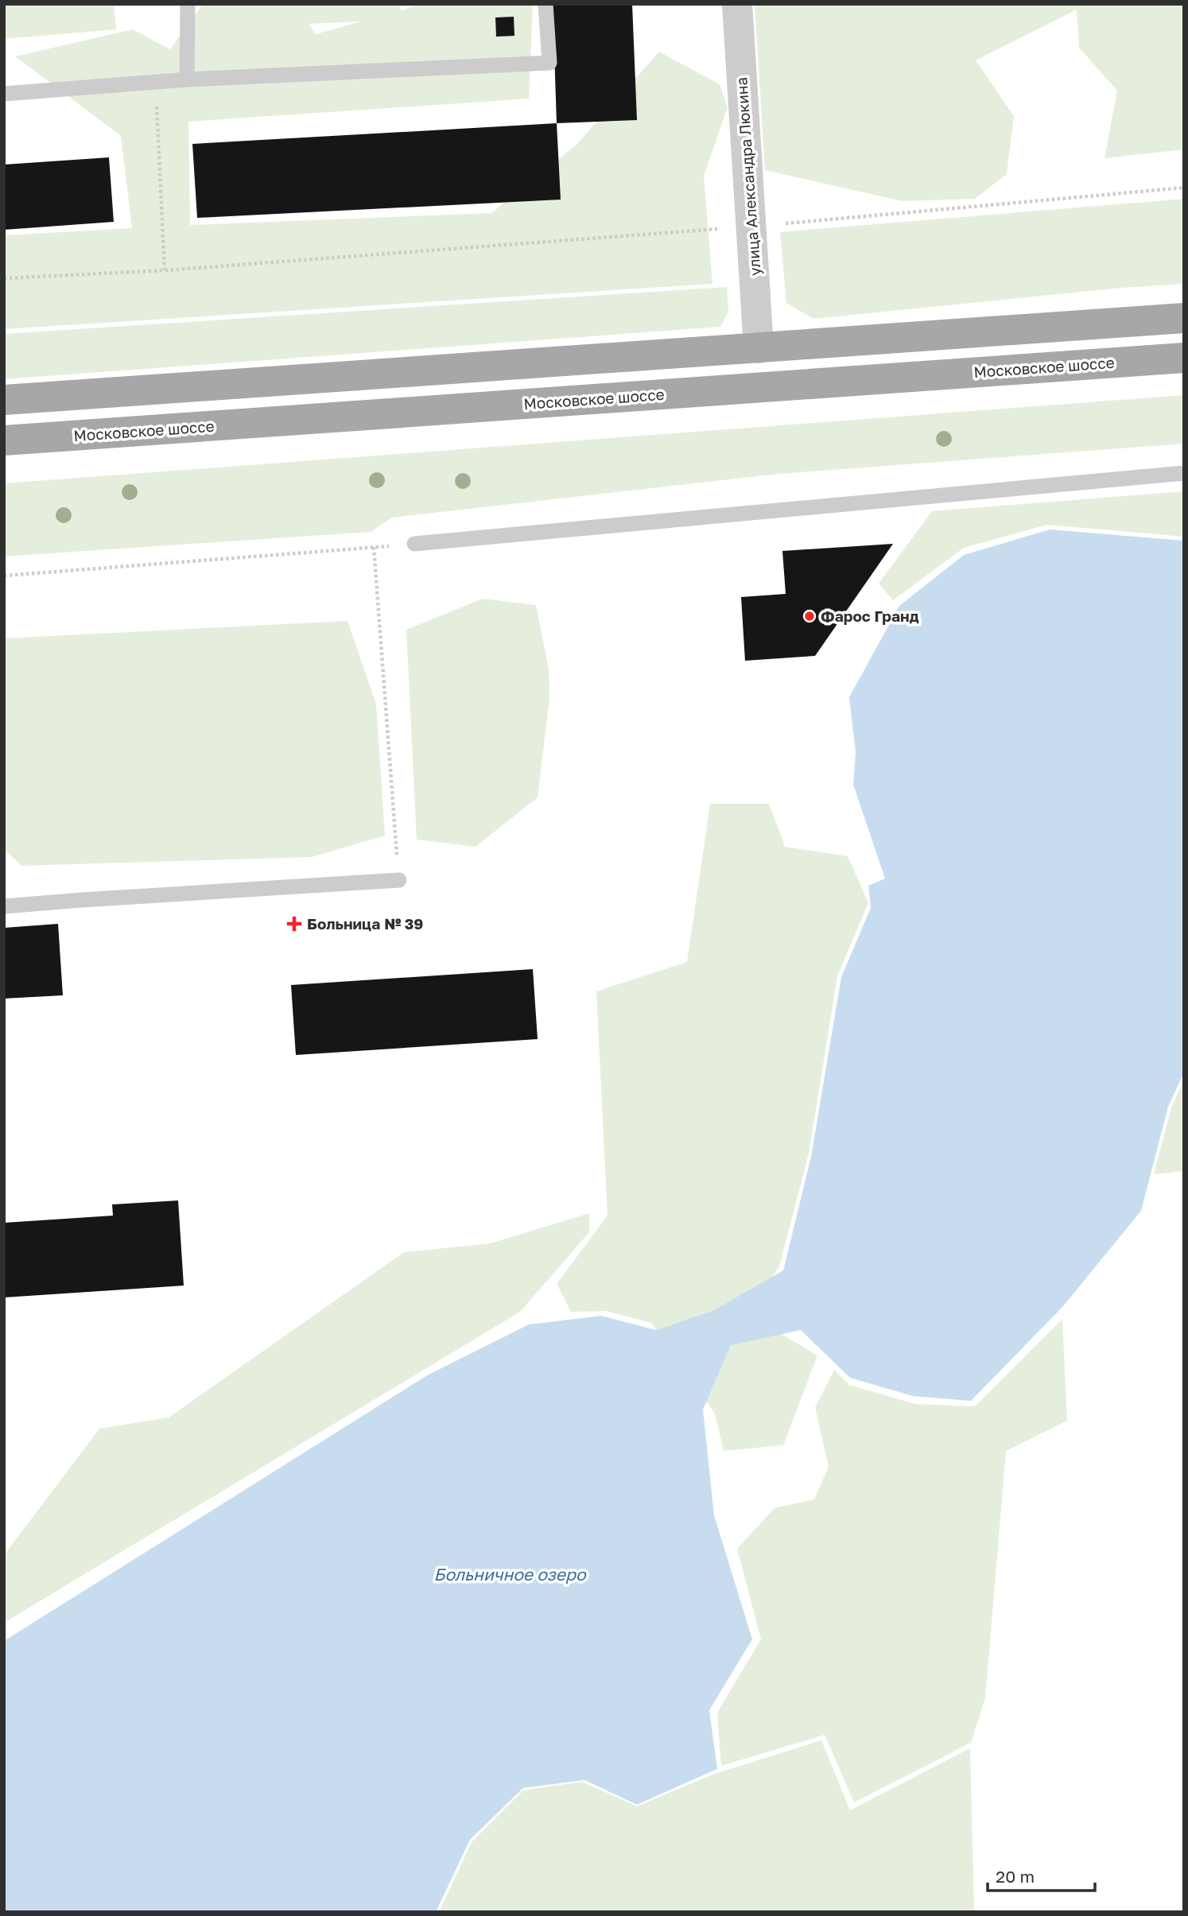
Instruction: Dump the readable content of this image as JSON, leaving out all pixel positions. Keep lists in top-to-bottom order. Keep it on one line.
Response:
{"streets":{"main road":["Московское шоссе"],"street":["улица Александра Люкина"]},"water":["Больничное озеро"],"places":{"other":["Фарос Гранд"],"health":["Больница № 39"]},"scale_bar":"20 m"}
